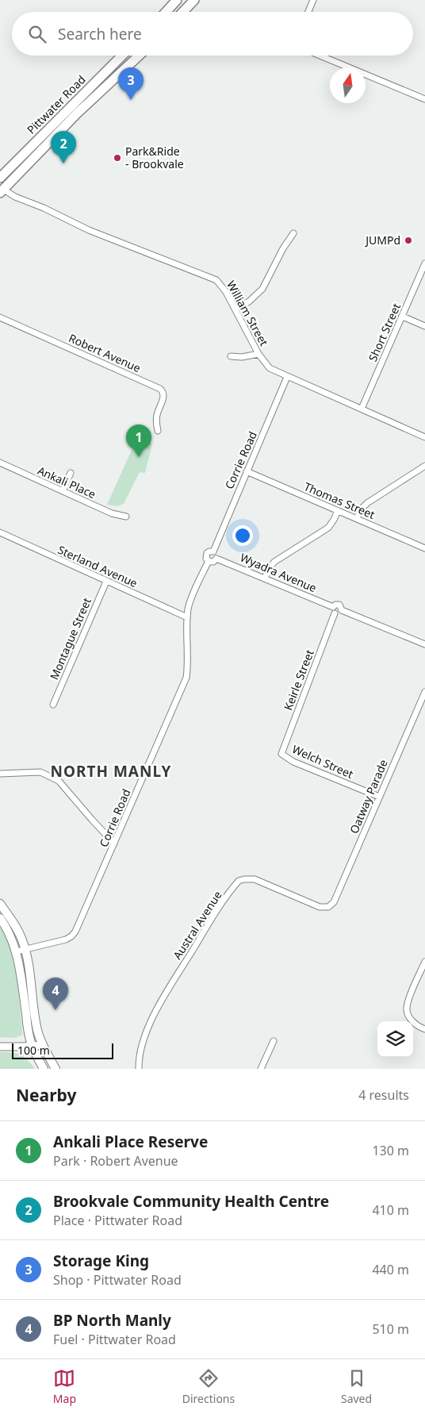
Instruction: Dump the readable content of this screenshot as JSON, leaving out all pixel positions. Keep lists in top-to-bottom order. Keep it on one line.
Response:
{"streets":{"highway":["Pittwater Road"],"street":["William Street","Short Street","Robert Avenue","Corrie Road","Ankali Place","Thomas Street","Sterland Avenue","Wyadra Avenue","Montague Street","Keirle Street","Welch Street","Oatway Parade","Austral Avenue"]},"crossings":[["Pittwater Road","William Street"],["William Street","Short Street"],["William Street","Corrie Road"],["Corrie Road","Thomas Street"],["Corrie Road","Sterland Avenue"],["Corrie Road","Wyadra Avenue"],["Sterland Avenue","Montague Street"],["Wyadra Avenue","Keirle Street"],["Keirle Street","Welch Street"],["Welch Street","Oatway Parade"],["Oatway Parade","Austral Avenue"]],"districts":["NORTH MANLY"],"places":["Park&Ride - Brookvale","JUMPd"],"scale_bar":"100 m","north":"top","page":{"search":"Search here","pins":["3","2","1","4"],"scale":"100 m","heading":["Nearby","4 results"],"list":[{"mark":"1","name":"Ankali Place Reserve","note":"Park · Robert Avenue","value":"130 m"},{"mark":"2","name":"Brookvale Community Health Centre","note":"Place · Pittwater Road","value":"410 m"},{"mark":"3","name":"Storage King","note":"Shop · Pittwater Road","value":"440 m"},{"mark":"4","name":"BP North Manly","note":"Fuel · Pittwater Road","value":"510 m"}],"nav":["Map","Directions","Saved"]}}
